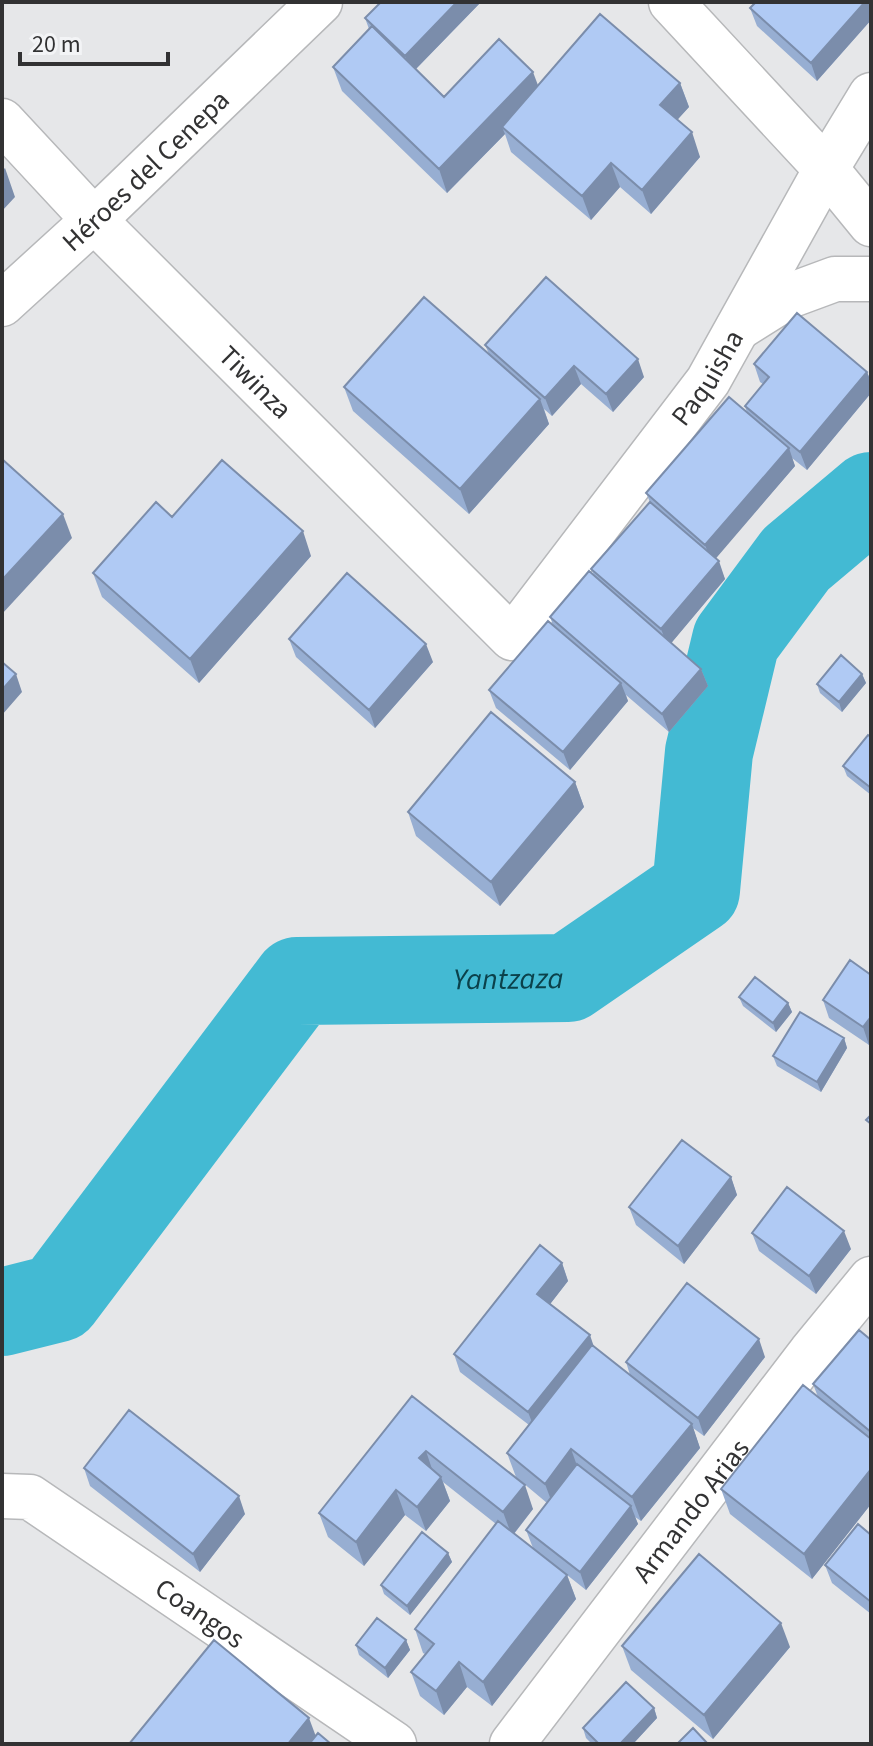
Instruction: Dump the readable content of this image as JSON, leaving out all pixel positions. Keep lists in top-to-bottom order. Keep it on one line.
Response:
{"streets":{"street":["Héroes del Cenepa","Paquisha","Tiwinza","Armando Arias","Coangos"]},"crossings":[["Héroes del Cenepa","Tiwinza"],["Paquisha","Tiwinza"]],"water":["Yantzaza"],"scale_bar":"20 m"}
